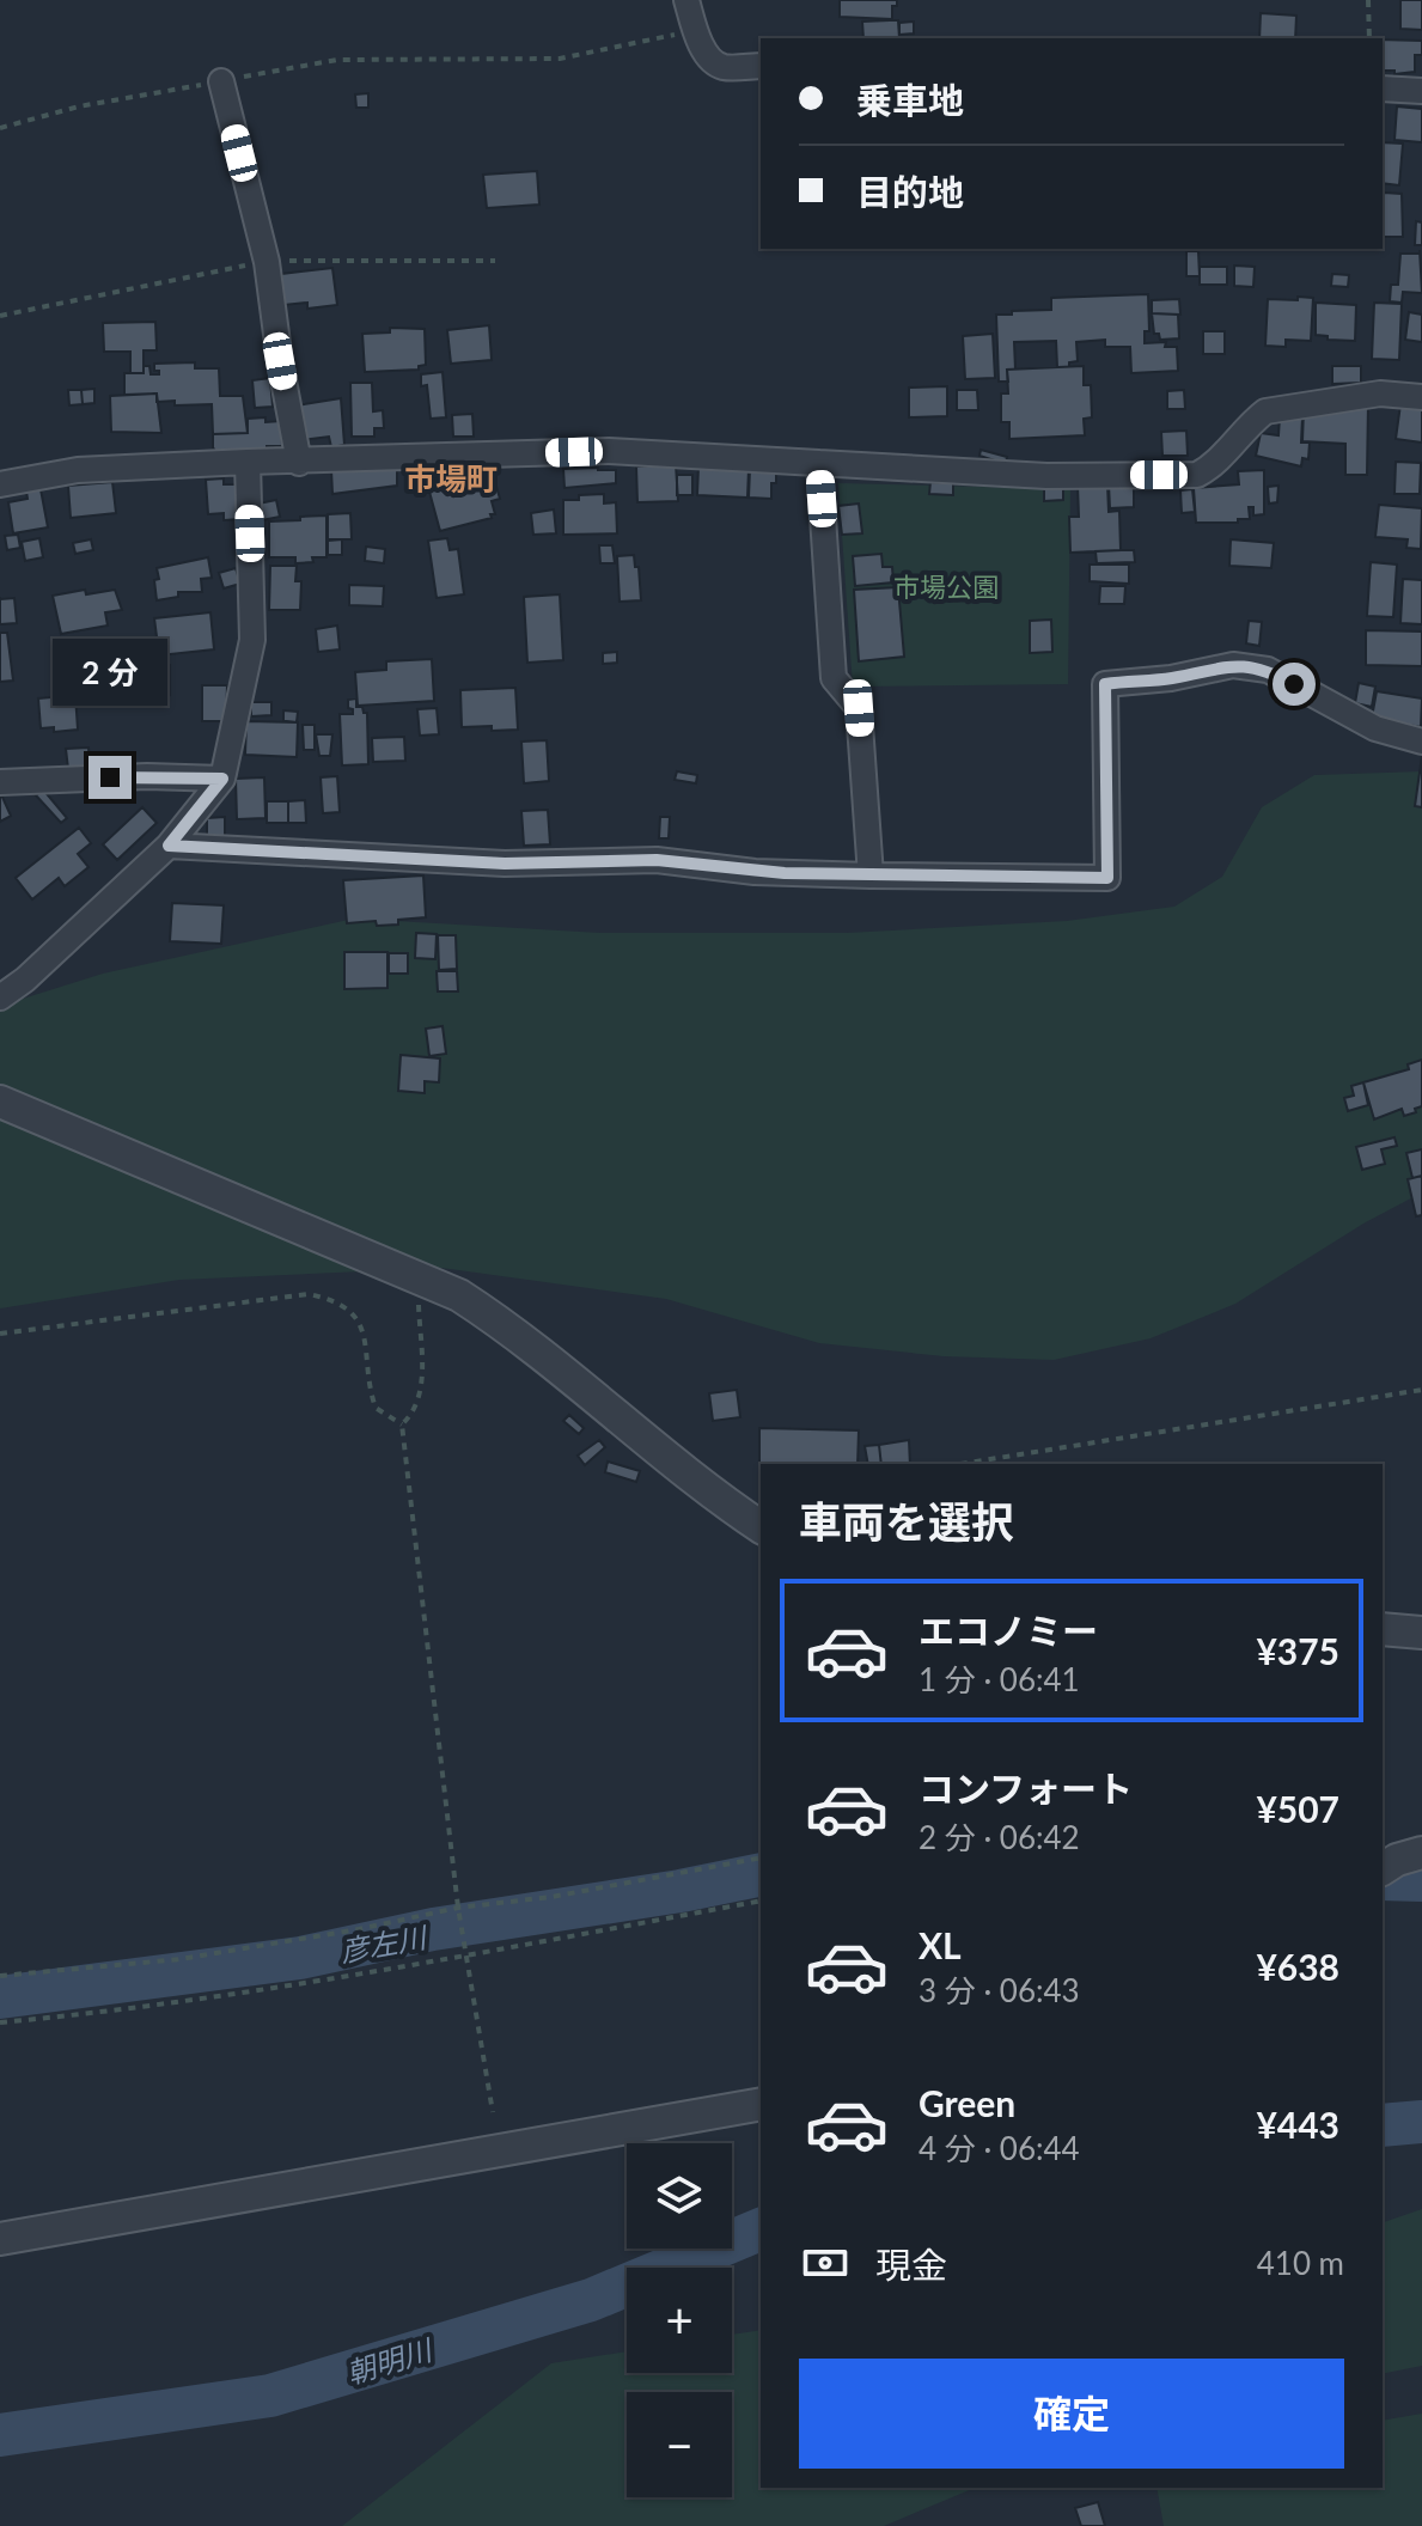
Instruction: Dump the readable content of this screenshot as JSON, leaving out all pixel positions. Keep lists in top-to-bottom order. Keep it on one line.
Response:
{"districts":["市場町"],"water":["彦左川","朝明川"],"parks":["市場公園"],"page":{"banner":["乗車地","目的地"],"bubble":"2 分","heading":"車両を選択","list":[{"name":"エコノミー","note":"1 分 · 06:41","value":"¥375"},{"name":"コンフォート","note":"2 分 · 06:42","value":"¥507"},{"name":"XL","note":"3 分 · 06:43","value":"¥638"},{"name":"Green","note":"4 分 · 06:44","value":"¥443"}],"map_buttons":["+","−"],"pay":["現金","410 m"],"buttons":"確定"}}
